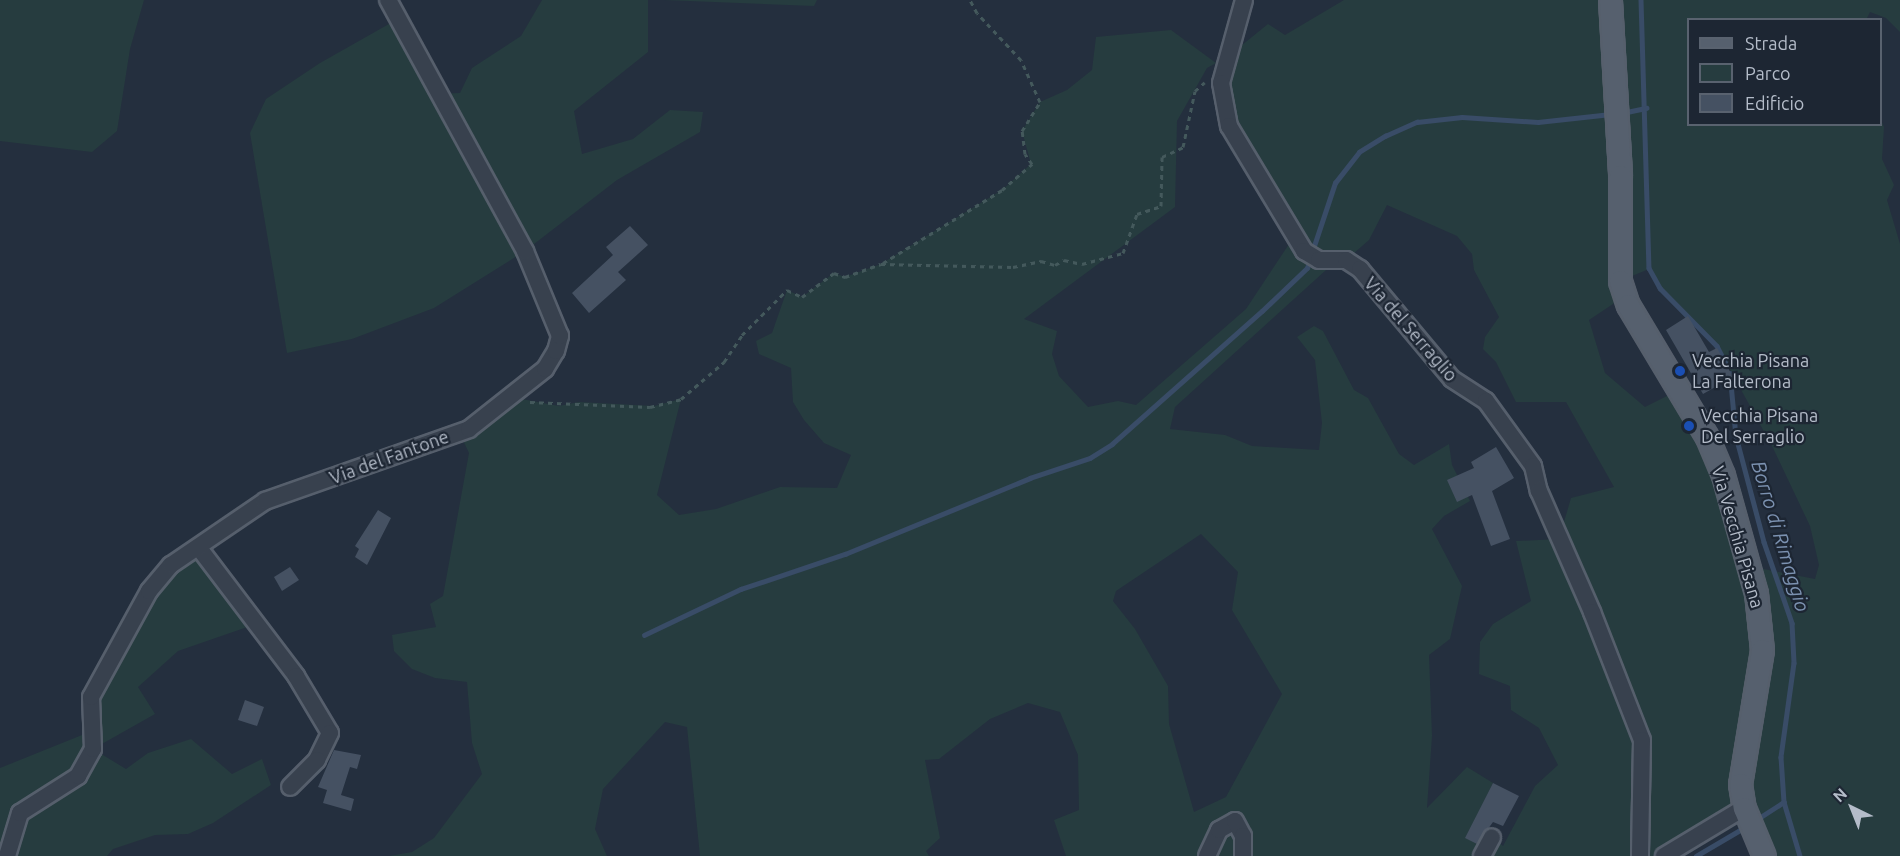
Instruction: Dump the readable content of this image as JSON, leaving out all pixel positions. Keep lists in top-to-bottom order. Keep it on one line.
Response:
{"streets":{"main road":["Via Vecchia Pisana"],"street":["Via del Serraglio","Via del Fantone"]},"water":["Borro di Rimaggio"],"places":["Vecchia Pisana La Falterona","Vecchia Pisana Del Serraglio"],"legend":["Strada","Parco","Edificio"],"north":"top left"}
